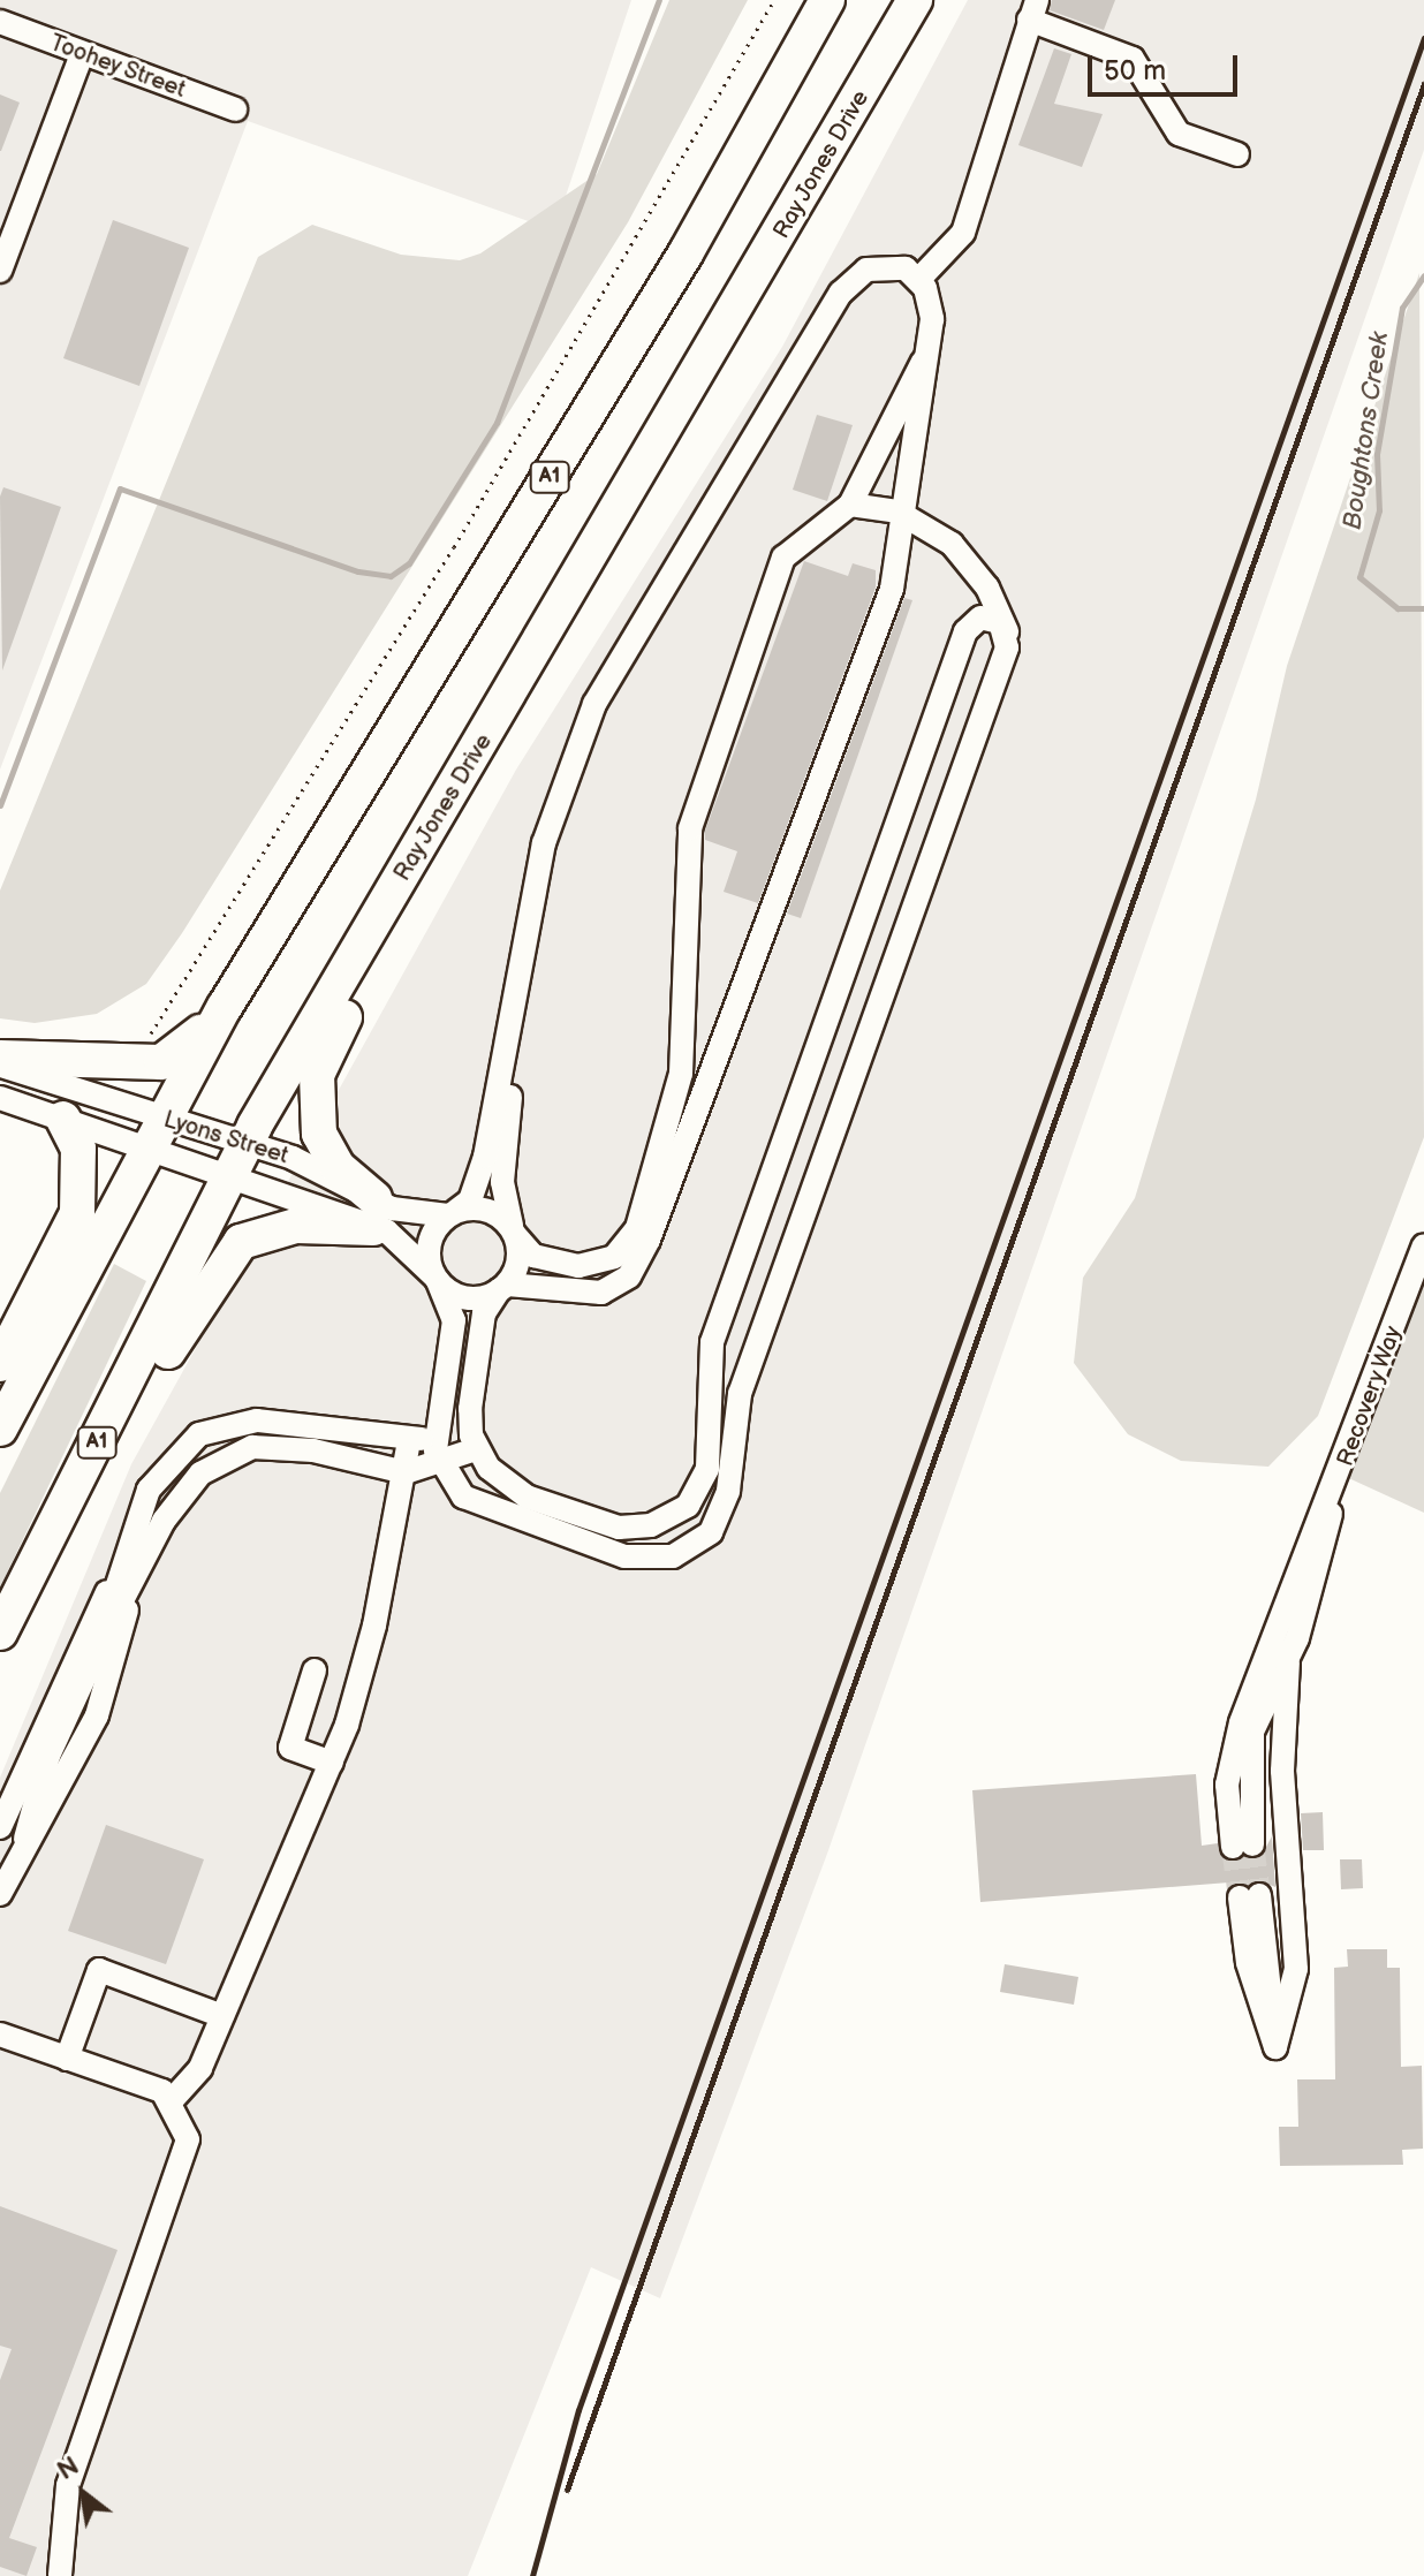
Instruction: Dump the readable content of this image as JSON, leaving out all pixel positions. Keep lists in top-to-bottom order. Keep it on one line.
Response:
{"streets":{"highway":["Ray Jones Drive","A1"],"street":["Toohey Street","Lyons Street","Recovery Way"]},"crossings":[["Ray Jones Drive","Lyons Street"],["A1","Lyons Street"]],"water":["Boughtons Creek"],"scale_bar":"50 m","north":"top left"}
